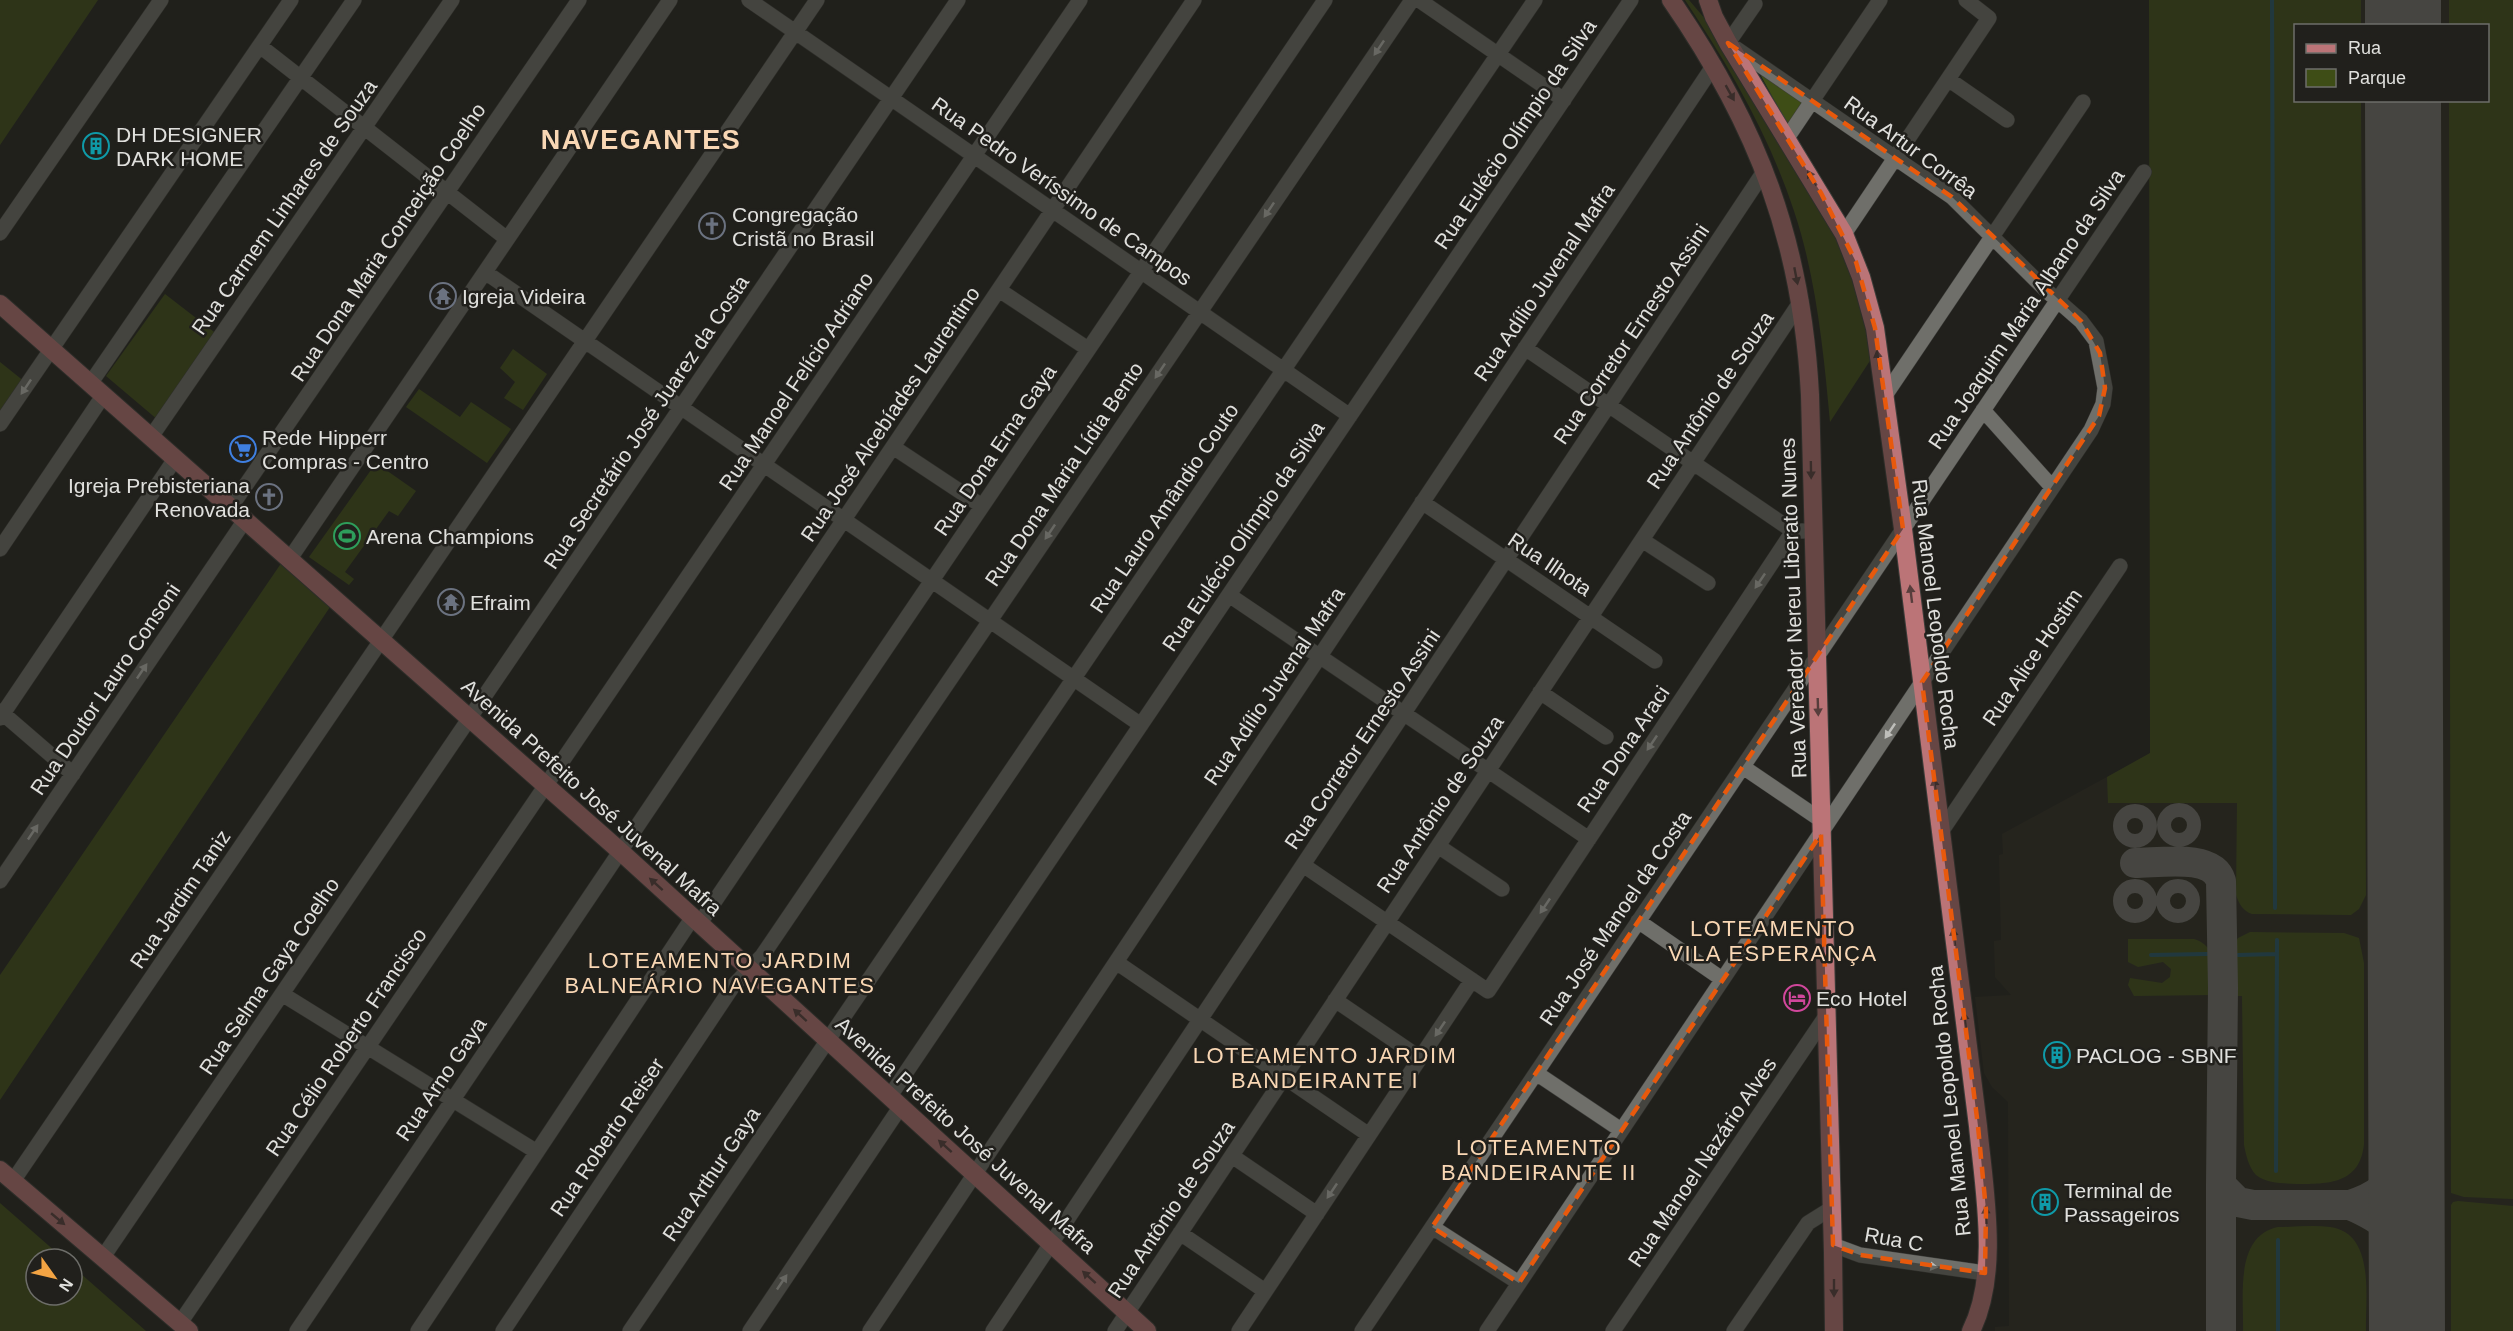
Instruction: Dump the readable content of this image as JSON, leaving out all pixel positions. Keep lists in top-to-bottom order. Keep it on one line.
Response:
{"streets":{"main road":["Rua Vereador Nereu Liberato Nunes","Rua Manoel Leopoldo Rocha","Avenida Prefeito José Juvenal Mafra"],"street":["Rua Eulécio Olímpio da Silva","Rua Artur Corrêa","Rua Pedro Veríssimo de Campos","Rua Carmem Linhares de Souza","Rua Dona Maria Conceição Coelho","Rua Adílio Juvenal Mafra","Rua Joaquim Maria Albano da Silva","Rua Corretor Ernesto Assini","Rua Manoel Felício Adriano","Rua Antônio de Souza","Rua José Alcebíades Laurentino","Rua Secretário José Juarez da Costa","Rua Dona Erna Gaya","Rua Dona Maria Lídia Bento","Rua Lauro Amândio Couto","Rua Ilhota","Rua Alice Hostim","Rua Doutor Lauro Consoni","Rua Dona Araci","Rua Jardim Taniz","Rua José Manoel da Costa","Rua Selma Gaya Coelho","Rua Célio Roberto Francisco","Rua Arno Gaya","Rua Roberto Reiser","Rua Manoel Nazário Alves","Rua Arthur Gaya","Rua C"]},"crossings":[["Rua Eulécio Olímpio da Silva","Rua Pedro Veríssimo de Campos"],["Rua Eulécio Olímpio da Silva","Avenida Prefeito José Juvenal Mafra"],["Rua Artur Corrêa","Rua Joaquim Maria Albano da Silva"],["Rua Artur Corrêa","Rua Vereador Nereu Liberato Nunes"],["Rua Artur Corrêa","Rua Manoel Leopoldo Rocha"],["Rua Pedro Veríssimo de Campos","Rua Manoel Felício Adriano"],["Rua Pedro Veríssimo de Campos","Rua José Alcebíades Laurentino"],["Rua Pedro Veríssimo de Campos","Rua Secretário José Juarez da Costa"],["Rua Pedro Veríssimo de Campos","Rua Dona Erna Gaya"],["Rua Pedro Veríssimo de Campos","Rua Dona Maria Lídia Bento"],["Rua Pedro Veríssimo de Campos","Rua Lauro Amândio Couto"],["Rua Pedro Veríssimo de Campos","Rua Jardim Taniz"],["Rua Carmem Linhares de Souza","Avenida Prefeito José Juvenal Mafra"],["Rua Dona Maria Conceição Coelho","Avenida Prefeito José Juvenal Mafra"],["Rua Adílio Juvenal Mafra","Rua Ilhota"],["Rua Adílio Juvenal Mafra","Rua Vereador Nereu Liberato Nunes"],["Rua Adílio Juvenal Mafra","Avenida Prefeito José Juvenal Mafra"],["Rua Joaquim Maria Albano da Silva","Rua Manoel Leopoldo Rocha"],["Rua Joaquim Maria Albano da Silva","Rua José Manoel da Costa"],["Rua Corretor Ernesto Assini","Rua Ilhota"],["Rua Corretor Ernesto Assini","Rua Vereador Nereu Liberato Nunes"],["Rua Corretor Ernesto Assini","Avenida Prefeito José Juvenal Mafra"],["Rua Manoel Felício Adriano","Avenida Prefeito José Juvenal Mafra"],["Rua Manoel Felício Adriano","Rua Célio Roberto Francisco"],["Rua Antônio de Souza","Rua Ilhota"],["Rua Antônio de Souza","Rua Vereador Nereu Liberato Nunes"],["Rua Antônio de Souza","Avenida Prefeito José Juvenal Mafra"],["Rua José Alcebíades Laurentino","Avenida Prefeito José Juvenal Mafra"],["Rua José Alcebíades Laurentino","Rua Arno Gaya"],["Rua Secretário José Juarez da Costa","Avenida Prefeito José Juvenal Mafra"],["Rua Secretário José Juarez da Costa","Rua Selma Gaya Coelho"],["Rua Dona Erna Gaya","Avenida Prefeito José Juvenal Mafra"],["Rua Dona Maria Lídia Bento","Avenida Prefeito José Juvenal Mafra"],["Rua Dona Maria Lídia Bento","Rua Roberto Reiser"],["Rua Lauro Amândio Couto","Avenida Prefeito José Juvenal Mafra"],["Rua Lauro Amândio Couto","Rua Arthur Gaya"],["Rua Vereador Nereu Liberato Nunes","Rua José Manoel da Costa"],["Rua Vereador Nereu Liberato Nunes","Rua Manoel Nazário Alves"],["Rua Vereador Nereu Liberato Nunes","Rua C"],["Rua Manoel Leopoldo Rocha","Rua Alice Hostim"],["Rua Manoel Leopoldo Rocha","Rua José Manoel da Costa"],["Rua Manoel Leopoldo Rocha","Rua C"],["Rua Doutor Lauro Consoni","Avenida Prefeito José Juvenal Mafra"],["Avenida Prefeito José Juvenal Mafra","Rua Jardim Taniz"],["Avenida Prefeito José Juvenal Mafra","Rua Selma Gaya Coelho"],["Avenida Prefeito José Juvenal Mafra","Rua Célio Roberto Francisco"],["Avenida Prefeito José Juvenal Mafra","Rua Arno Gaya"],["Avenida Prefeito José Juvenal Mafra","Rua Roberto Reiser"],["Avenida Prefeito José Juvenal Mafra","Rua Arthur Gaya"]],"one_way":["Rua Dona Maria Lídia Bento","Rua Vereador Nereu Liberato Nunes","Rua Manoel Leopoldo Rocha","Rua Dona Araci","Rua C"],"districts":["NAVEGANTES","LOTEAMENTO VILA ESPERANÇA","LOTEAMENTO JARDIM BALNEÁRIO NAVEGANTES","LOTEAMENTO JARDIM BANDEIRANTE I","LOTEAMENTO BANDEIRANTE II"],"places":{"building":["DH DESIGNER DARK HOME","PACLOG - SBNF","Terminal de Passageiros"],"church":["Congregação Cristã no Brasil","Igreja Prebisteriana Renovada"],"temple":["Igreja Videira","Efraim"],"supermarket":["Rede Hipperr Compras - Centro"],"sports":["Arena Champions"],"hotel":["Eco Hotel"]},"legend":["Rua","Parque"],"north":"bottom right"}
